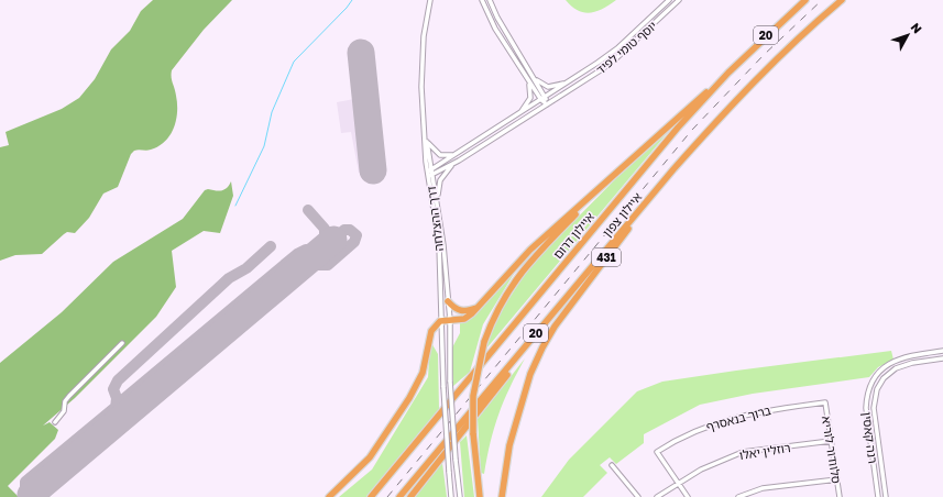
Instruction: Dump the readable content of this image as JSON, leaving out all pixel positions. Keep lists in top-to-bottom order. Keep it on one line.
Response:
{"streets":{"highway":["20","איילון צפון","איילון דרום","431"],"street":["יוסף טומי לפיד","דרך ההצלחה","ברוך בנאסרף","רנה קאסין","סלוודור לוריא","רוזלין יאלו"]},"crossings":[["יוסף טומי לפיד","דרך ההצלחה"],["איילון צפון","431"],["ברוך בנאסרף","סלוודור לוריא"],["ברוך בנאסרף","רוזלין יאלו"],["סלוודור לוריא","רוזלין יאלו"]],"north":"top right"}
